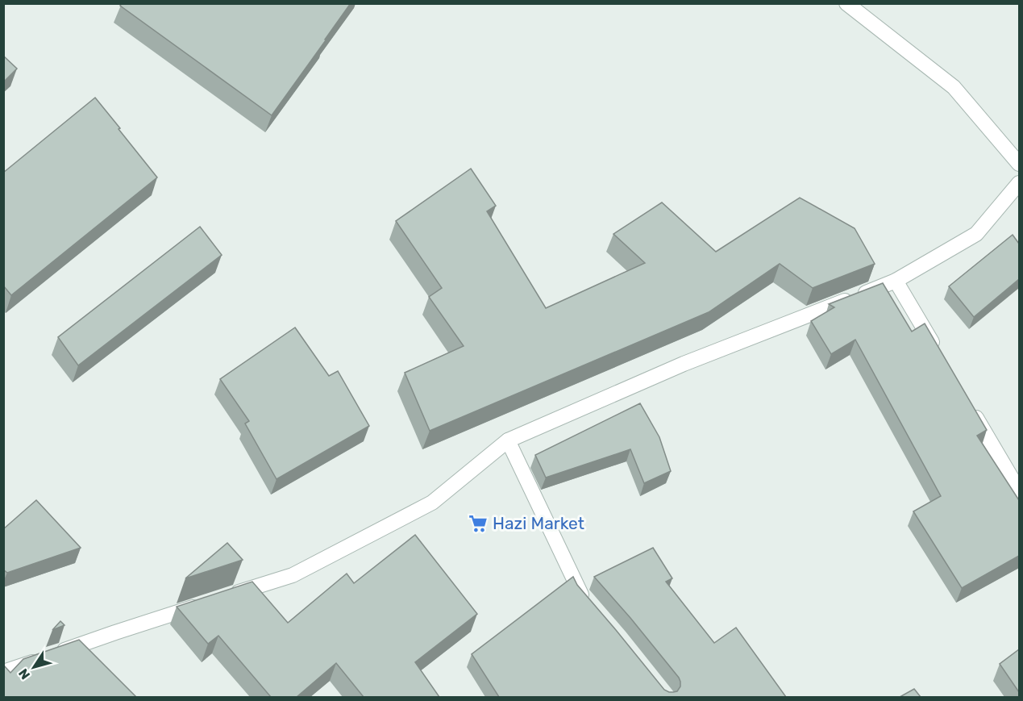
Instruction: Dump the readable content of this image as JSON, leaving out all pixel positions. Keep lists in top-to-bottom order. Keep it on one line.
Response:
{"places":{"supermarket":["Hazi Market"]},"north":"bottom left"}
